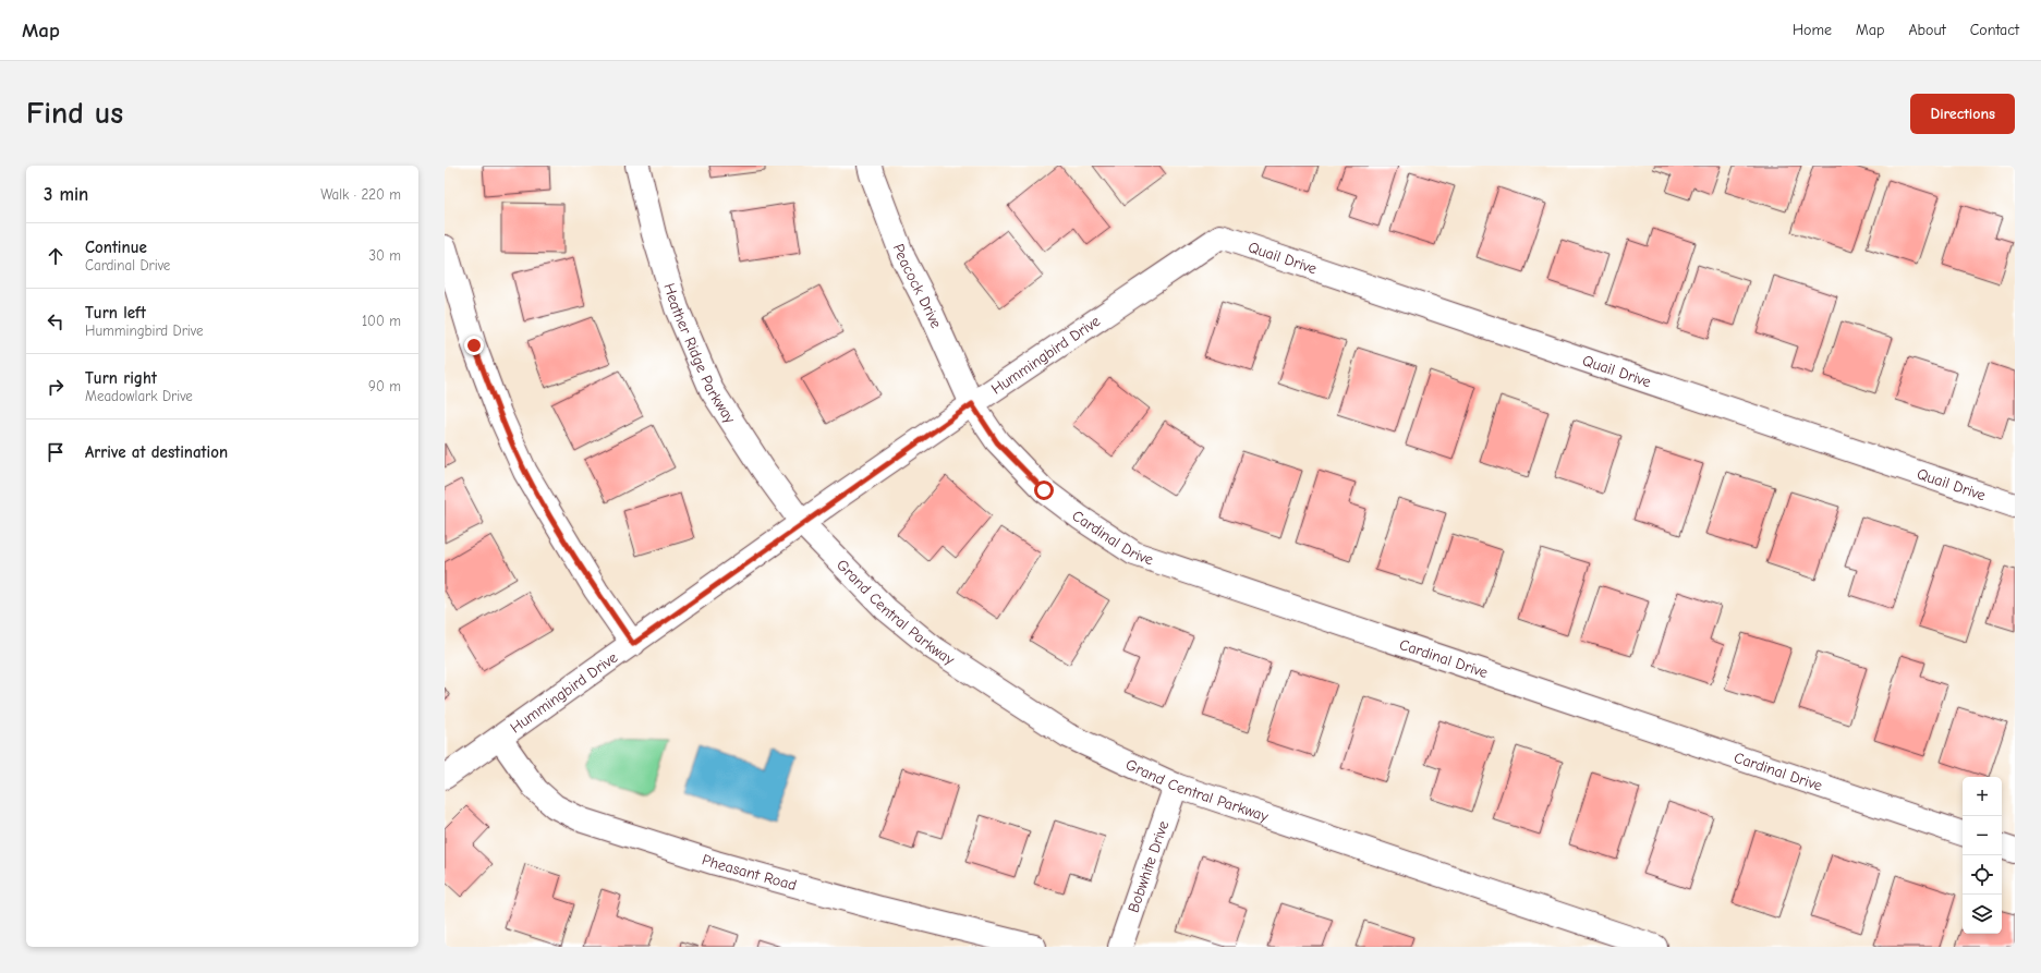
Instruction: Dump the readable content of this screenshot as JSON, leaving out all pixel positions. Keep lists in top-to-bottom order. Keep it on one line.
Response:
{"streets":{"street":["Quail Drive","Peacock Drive","Heather Ridge Parkway","Hummingbird Drive","Cardinal Drive","Grand Central Parkway","Bobwhite Drive","Pheasant Road"]},"crossings":[["Quail Drive","Hummingbird Drive"],["Peacock Drive","Hummingbird Drive"],["Peacock Drive","Cardinal Drive"],["Heather Ridge Parkway","Hummingbird Drive"],["Heather Ridge Parkway","Grand Central Parkway"],["Hummingbird Drive","Cardinal Drive"],["Hummingbird Drive","Grand Central Parkway"],["Hummingbird Drive","Pheasant Road"],["Grand Central Parkway","Bobwhite Drive"]],"page":{"header":"Map","nav":["Home","Map","About","Contact"],"buttons":"Directions","title":"Find us","heading":["3 min","Walk · 220 m"],"list":[["Continue","Cardinal Drive","30 m"],["Turn left","Hummingbird Drive","100 m"],["Turn right","Meadowlark Drive","90 m"],"Arrive at destination"],"map_buttons":["+","−"]}}
